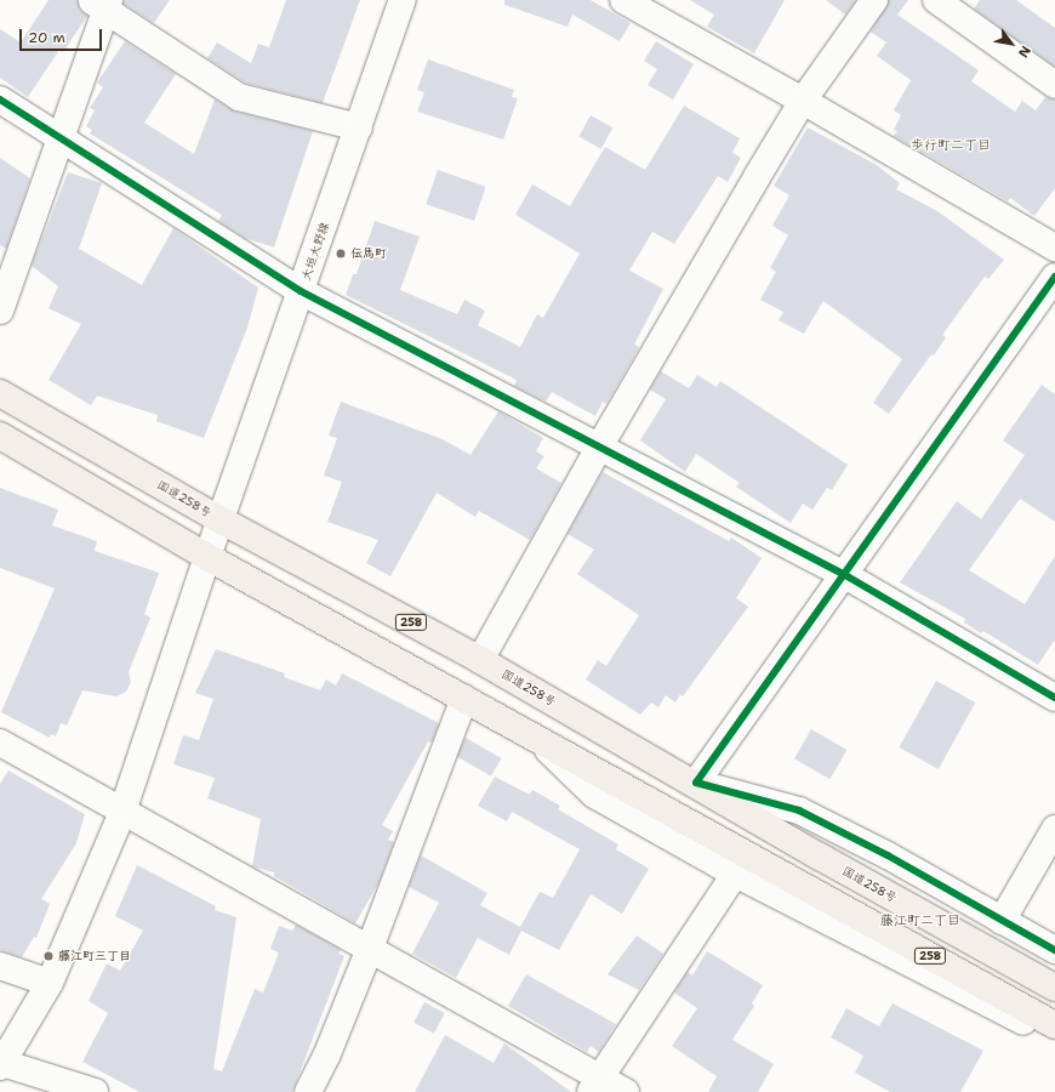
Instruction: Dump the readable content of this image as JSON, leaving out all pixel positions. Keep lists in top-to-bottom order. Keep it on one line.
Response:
{"streets":{"highway":["国道258号","258"],"street":["大垣大野線"]},"crossings":[["大垣大野線","国道258号"],["大垣大野線","258"]],"districts":["歩行町二丁目","藤江町二丁目"],"places":["伝馬町","藤江町三丁目"],"scale_bar":"20 m","north":"bottom right"}
